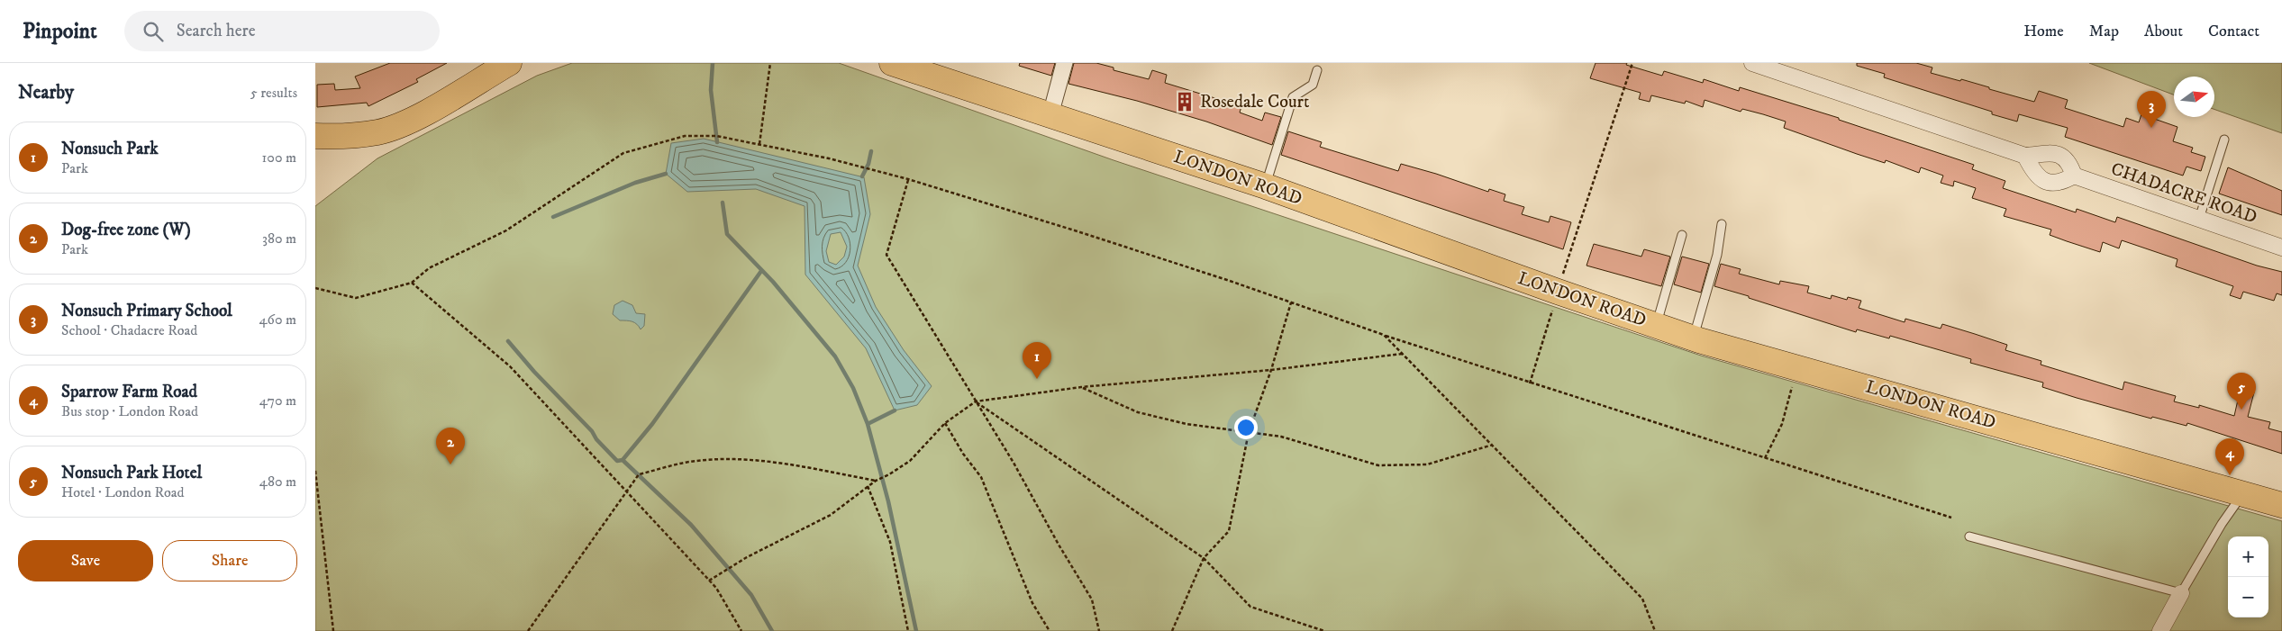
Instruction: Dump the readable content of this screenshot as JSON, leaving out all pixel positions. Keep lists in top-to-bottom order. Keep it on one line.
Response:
{"streets":{"highway":["LONDON ROAD"],"street":["CHADACRE ROAD"]},"places":{"building":["Rosedale Court"]},"north":"right","page":{"header":"Pinpoint","search":"Search here","nav":["Home","Map","About","Contact"],"heading":["Nearby","5 results"],"pins":["3","1","5","2","4"],"list":[{"mark":"1","name":"Nonsuch Park","note":"Park","value":"100 m"},{"mark":"2","name":"Dog-free zone (W)","note":"Park","value":"380 m"},{"mark":"3","name":"Nonsuch Primary School","note":"School · Chadacre Road","value":"460 m"},{"mark":"4","name":"Sparrow Farm Road","note":"Bus stop · London Road","value":"470 m"},{"mark":"5","name":"Nonsuch Park Hotel","note":"Hotel · London Road","value":"480 m"}],"buttons":["Save","Share"],"map_buttons":["+","−"]}}
